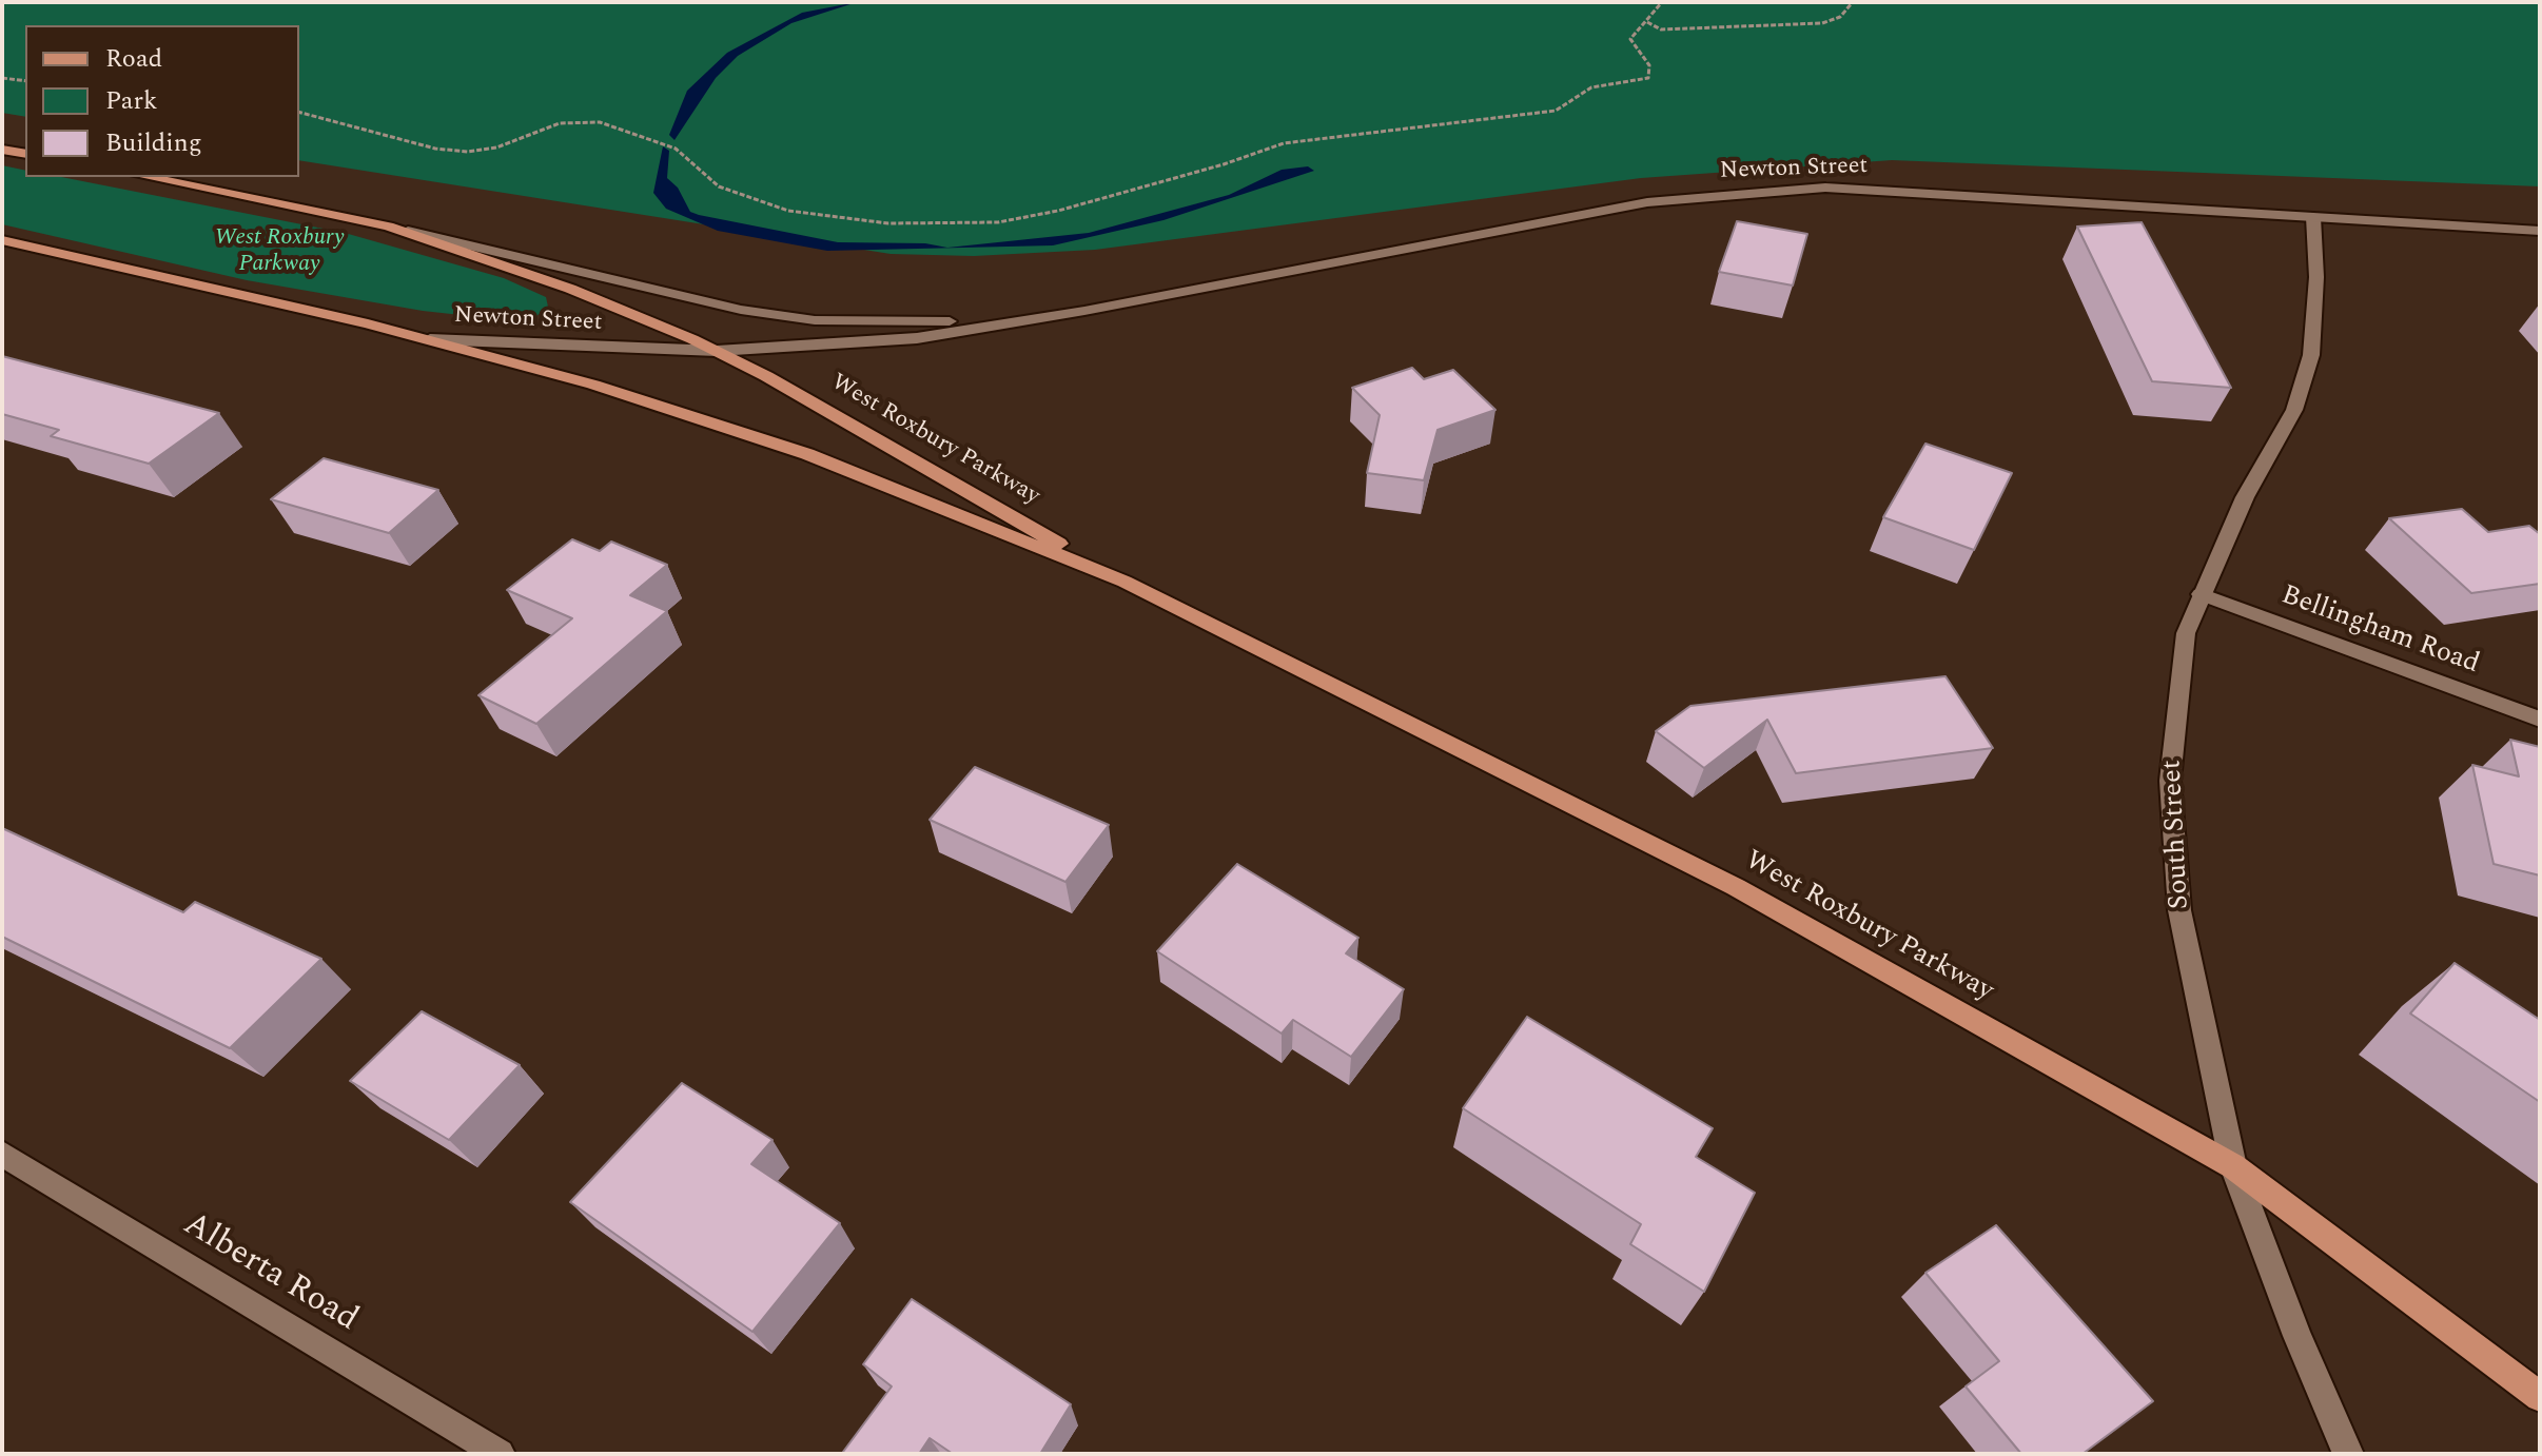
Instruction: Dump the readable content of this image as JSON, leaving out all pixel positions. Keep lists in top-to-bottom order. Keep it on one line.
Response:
{"streets":{"main road":["Newton Street","West Roxbury Parkway","Bellingham Road","South Street","Alberta Road"]},"crossings":[["Newton Street","West Roxbury Parkway"],["Newton Street","South Street"],["West Roxbury Parkway","South Street"],["Bellingham Road","South Street"]],"parks":["West Roxbury Parkway"],"legend":["Road","Park","Building"]}
